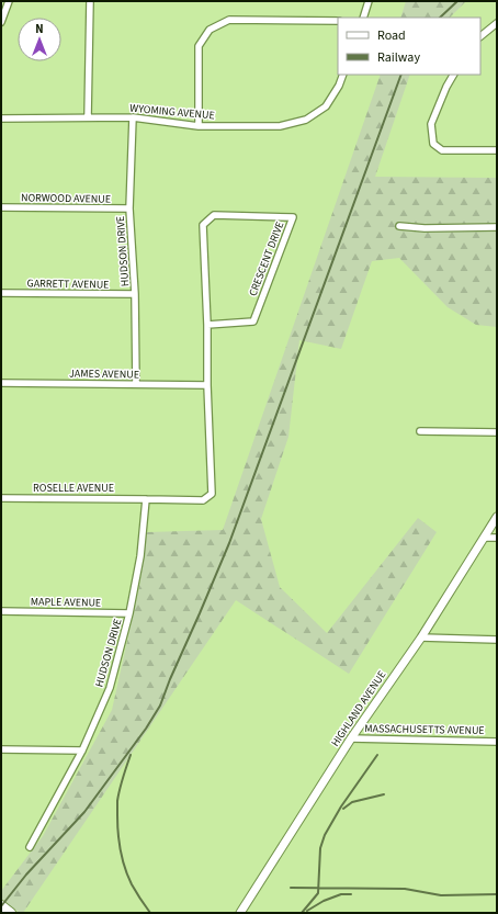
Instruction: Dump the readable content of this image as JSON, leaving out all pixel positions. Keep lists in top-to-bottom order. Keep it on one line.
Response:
{"streets":{"street":["WYOMING AVENUE","NORWOOD AVENUE","HUDSON DRIVE","CRESCENT DRIVE","GARRETT AVENUE","JAMES AVENUE","ROSELLE AVENUE","MAPLE AVENUE","HIGHLAND AVENUE","MASSACHUSETTS AVENUE"]},"crossings":[["WYOMING AVENUE","HUDSON DRIVE"],["NORWOOD AVENUE","HUDSON DRIVE"],["HUDSON DRIVE","CRESCENT DRIVE"],["HUDSON DRIVE","GARRETT AVENUE"],["HUDSON DRIVE","JAMES AVENUE"],["HUDSON DRIVE","ROSELLE AVENUE"],["HUDSON DRIVE","MAPLE AVENUE"],["CRESCENT DRIVE","JAMES AVENUE"],["CRESCENT DRIVE","ROSELLE AVENUE"],["HIGHLAND AVENUE","MASSACHUSETTS AVENUE"]],"legend":["Road","Railway"],"north":"top"}
